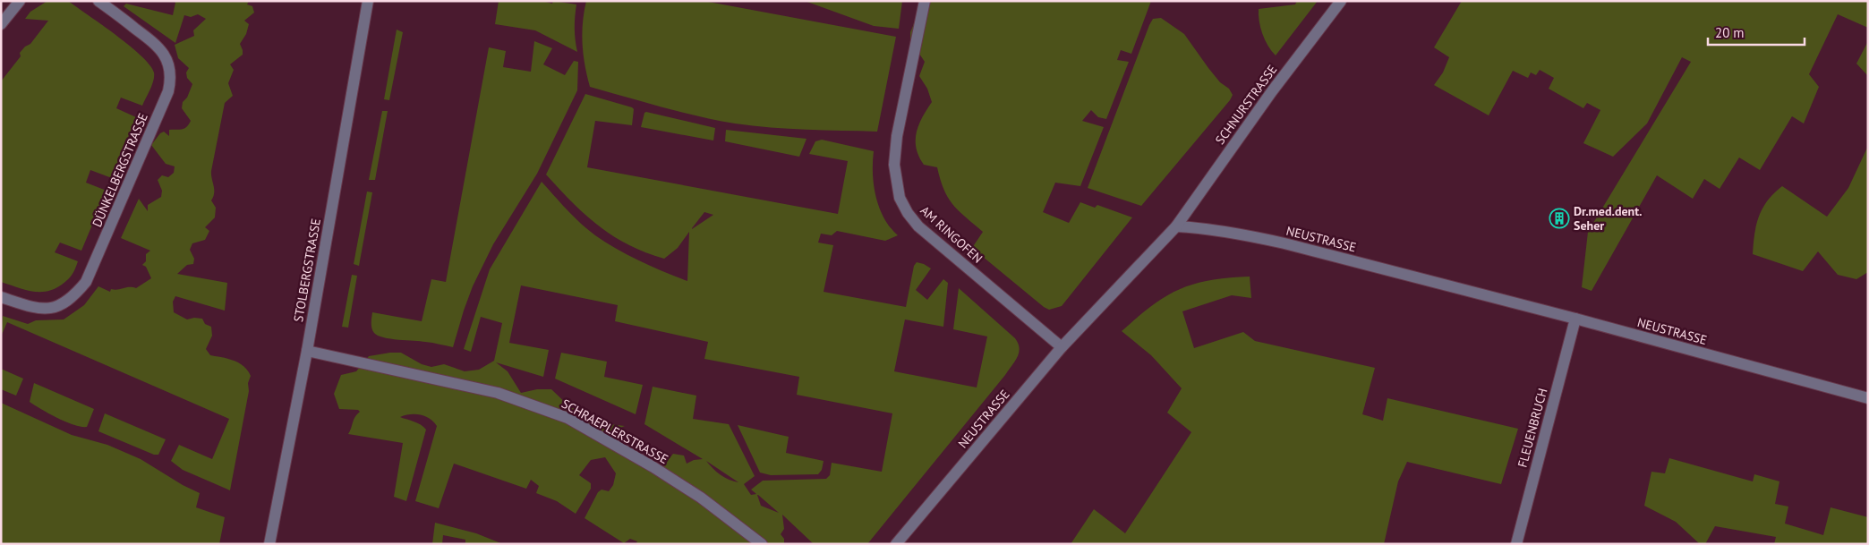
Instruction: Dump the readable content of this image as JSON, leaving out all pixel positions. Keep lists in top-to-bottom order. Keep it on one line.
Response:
{"streets":{"street":["SCHNURSTRASSE","DÜNKELBERGSTRASSE","AM RINGOFEN","NEUSTRASSE","STOLBERGSTRASSE","FLEUENBRUCH","SCHRAEPLERSTRASSE"]},"crossings":[["SCHNURSTRASSE","NEUSTRASSE"],["AM RINGOFEN","NEUSTRASSE"],["NEUSTRASSE","FLEUENBRUCH"],["STOLBERGSTRASSE","SCHRAEPLERSTRASSE"]],"places":{"building":["Dr.med.dent. Seher"]},"scale_bar":"20 m"}
